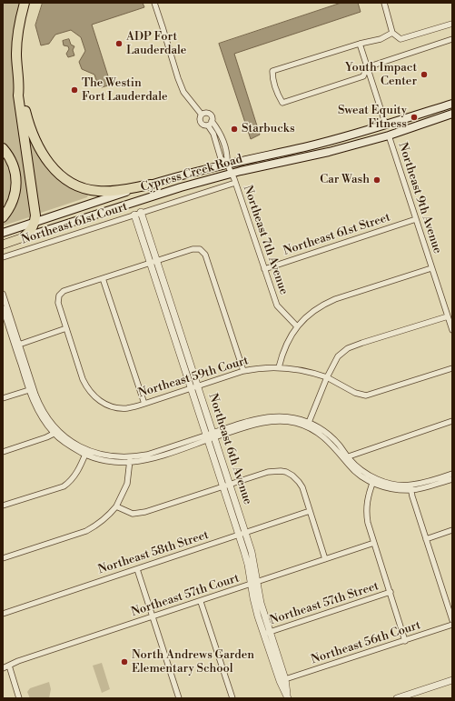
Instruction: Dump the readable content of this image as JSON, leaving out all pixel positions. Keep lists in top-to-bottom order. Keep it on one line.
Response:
{"streets":{"main road":["Cypress Creek Road"],"street":["Northeast 9th Avenue","Northeast 61st Court","Northeast 61st Street","Northeast 7th Avenue","Northeast 59th Court","Northeast 6th Avenue","Northeast 58th Street","Northeast 57th Court","Northeast 57th Street","Northeast 56th Court"]},"crossings":[["Cypress Creek Road","Northeast 9th Avenue"],["Cypress Creek Road","Northeast 7th Avenue"],["Northeast 9th Avenue","Northeast 61st Street"],["Northeast 61st Court","Northeast 7th Avenue"],["Northeast 61st Court","Northeast 6th Avenue"],["Northeast 61st Street","Northeast 7th Avenue"],["Northeast 59th Court","Northeast 6th Avenue"],["Northeast 6th Avenue","Northeast 58th Street"],["Northeast 6th Avenue","Northeast 57th Court"],["Northeast 6th Avenue","Northeast 57th Street"],["Northeast 6th Avenue","Northeast 56th Court"]],"places":["ADP Fort Lauderdale","Youth Impact Center","The Westin Fort Lauderdale","Sweat Equity Fitness","Starbucks","Car Wash","North Andrews Garden Elementary School"]}
